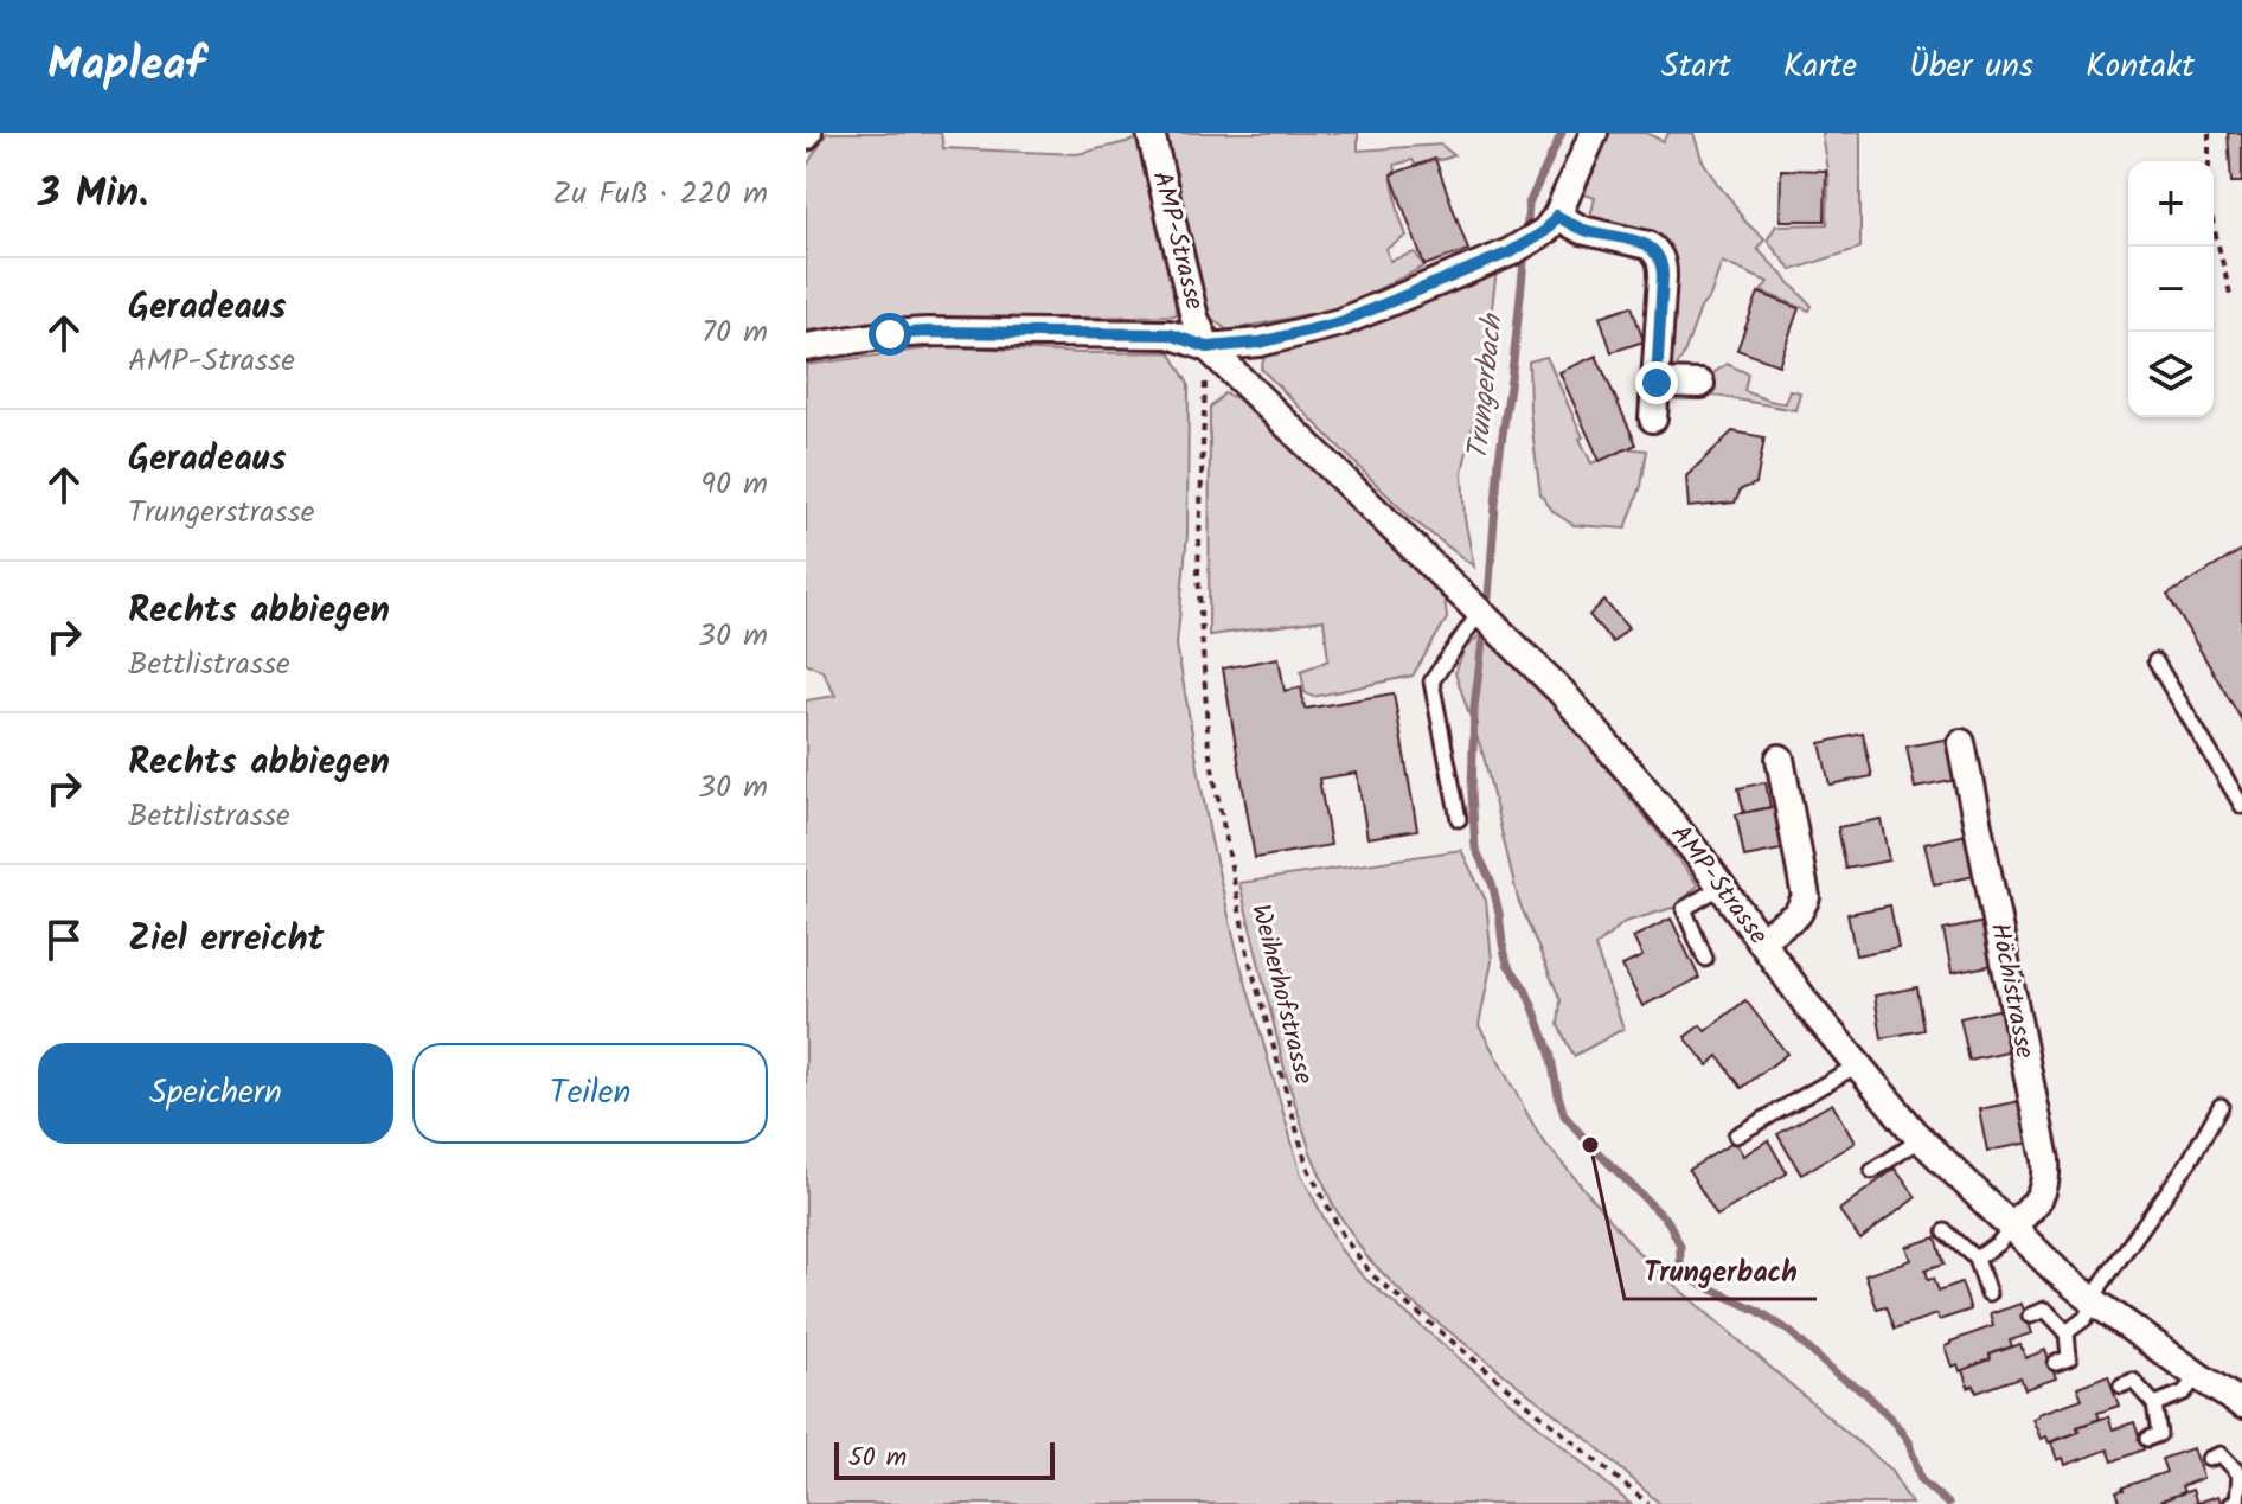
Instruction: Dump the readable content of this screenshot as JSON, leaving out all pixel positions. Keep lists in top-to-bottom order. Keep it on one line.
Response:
{"streets":{"street":["AMP-Strasse","Höchistrasse"],"path":["Weiherhofstrasse"]},"crossings":[["AMP-Strasse","Höchistrasse"],["AMP-Strasse","Weiherhofstrasse"]],"water":["Trungerbach"],"places":["Trungerbach"],"scale_bar":"50 m","page":{"header":"Mapleaf","nav":["Start","Karte","Über uns","Kontakt"],"heading":["3 Min.","Zu Fuß · 220 m"],"map_buttons":["+","−"],"list":[["Geradeaus","AMP-Strasse","70 m"],["Geradeaus","Trungerstrasse","90 m"],["Rechts abbiegen","Bettlistrasse","30 m"],["Rechts abbiegen","Bettlistrasse","30 m"],"Ziel erreicht"],"buttons":["Speichern","Teilen"],"scale":"50 m"}}
